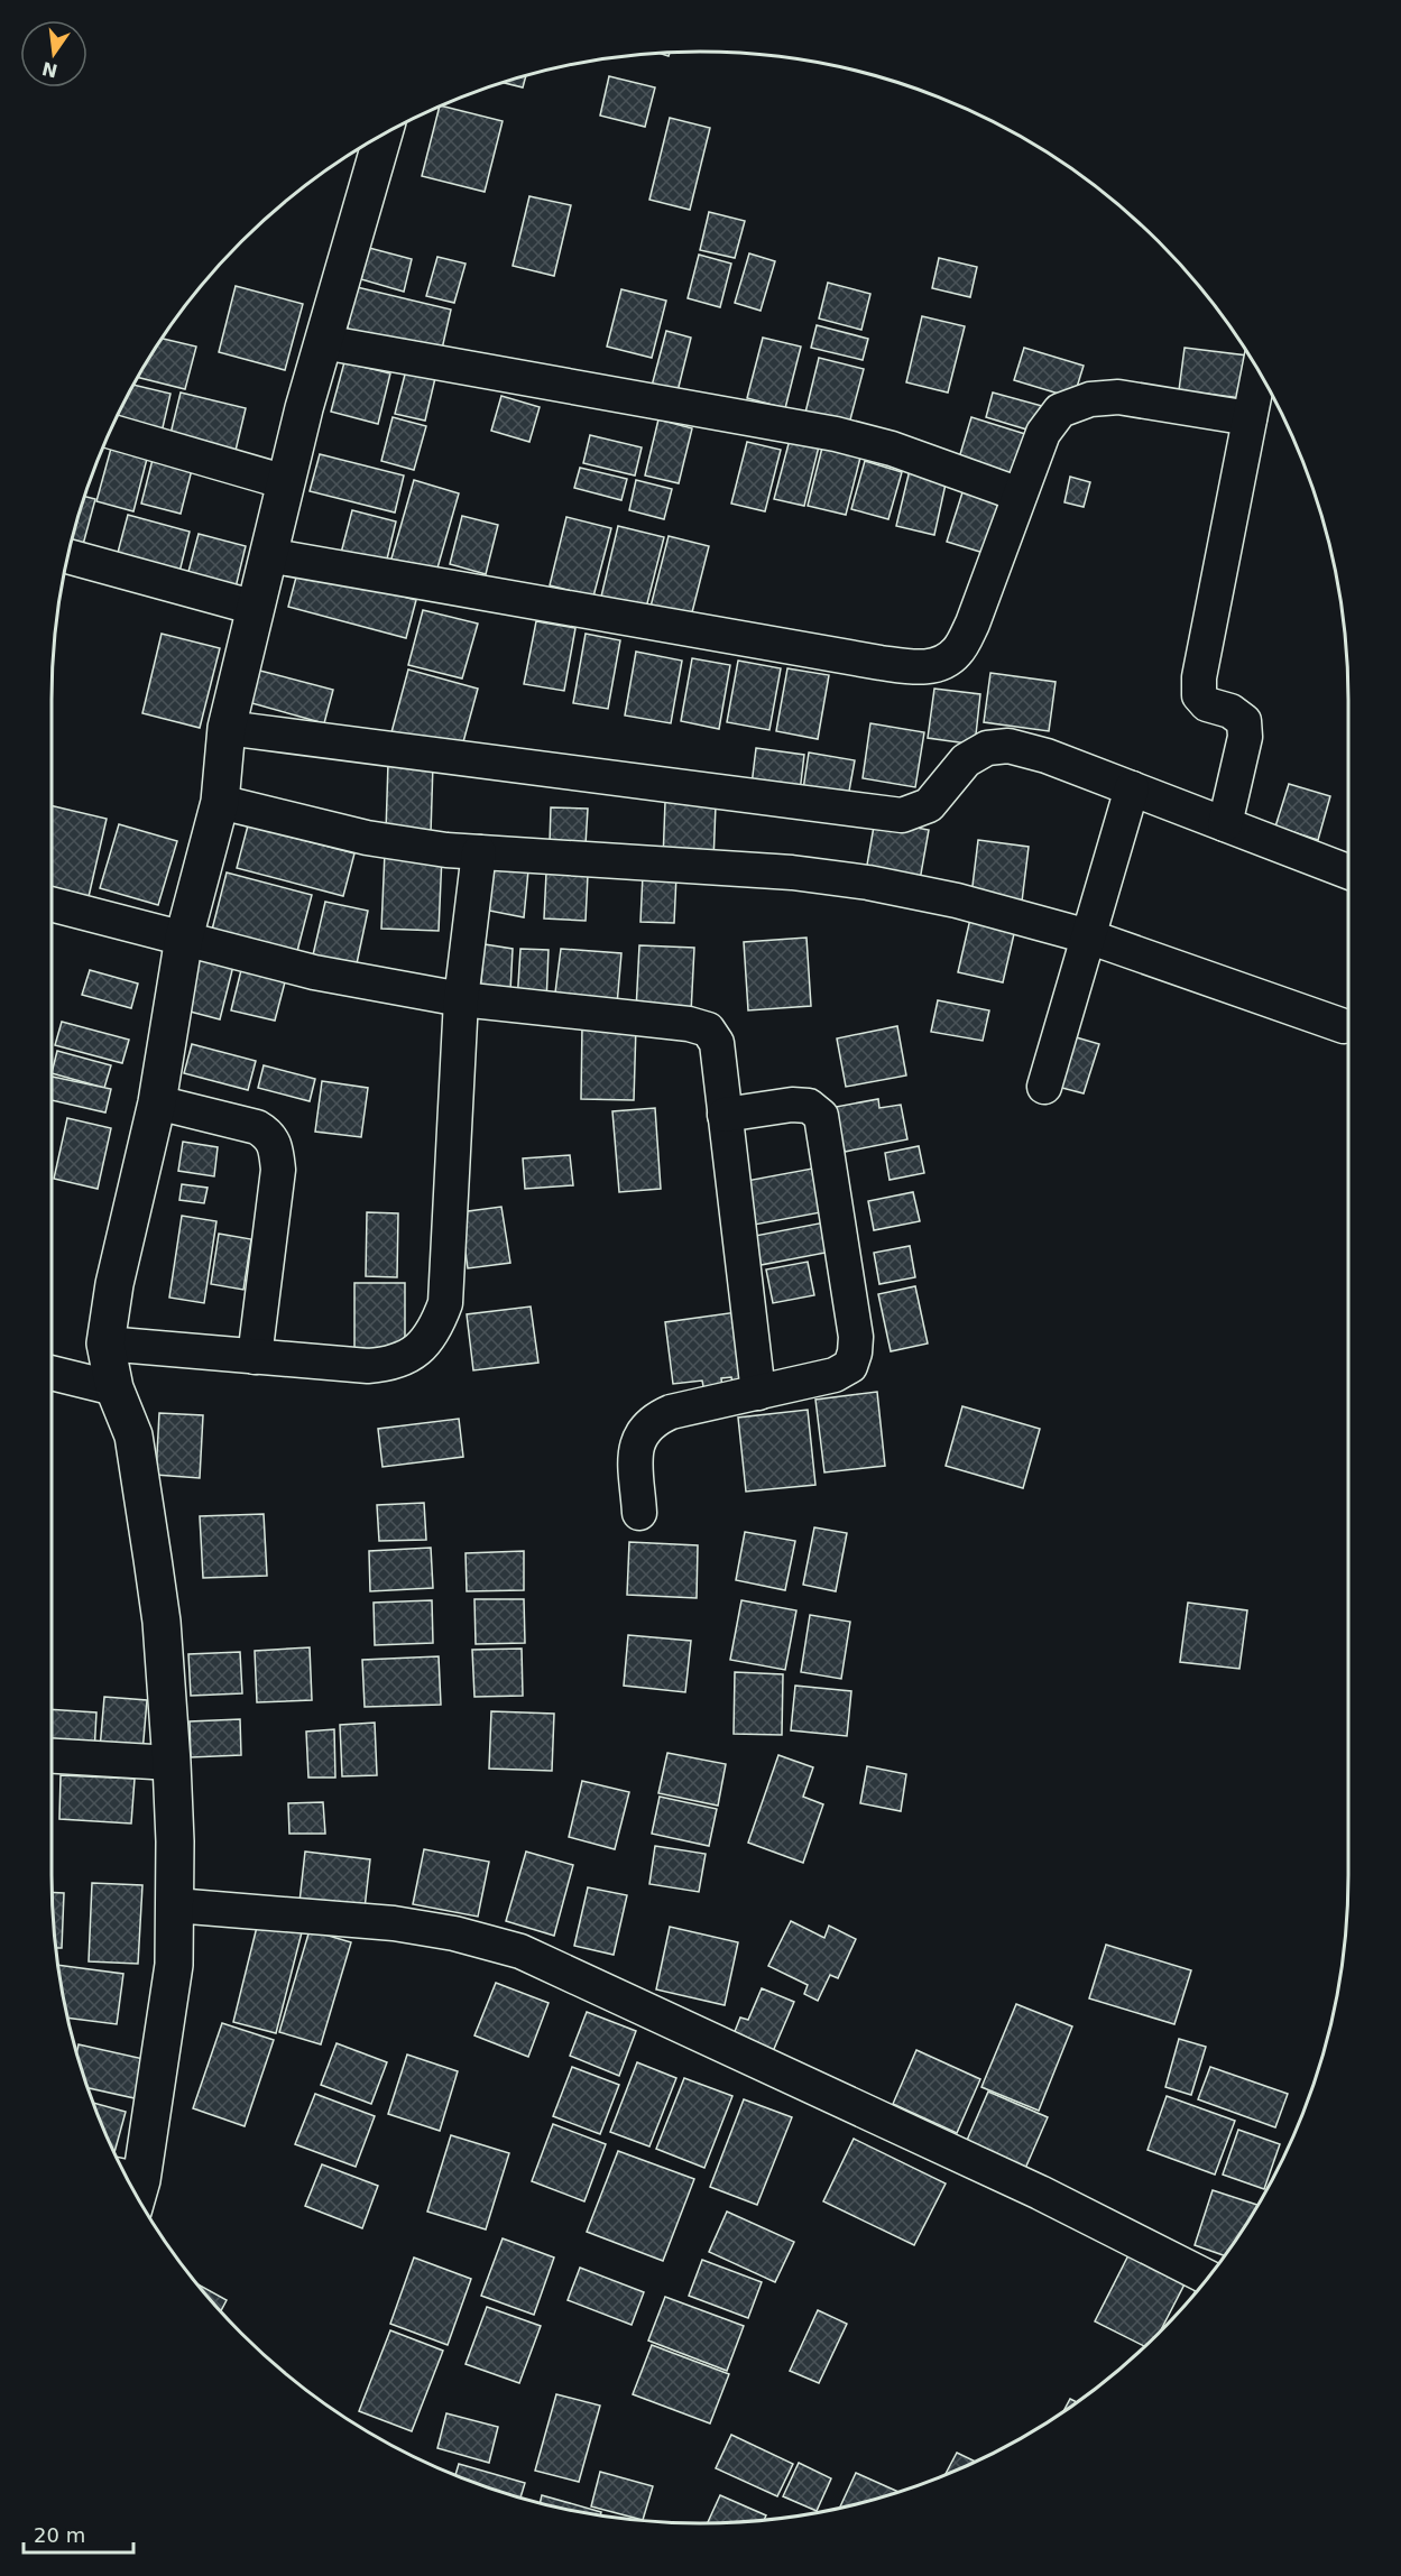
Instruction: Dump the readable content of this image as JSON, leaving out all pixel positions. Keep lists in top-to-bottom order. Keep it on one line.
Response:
{"scale_bar":"20 m","north":"bottom"}
